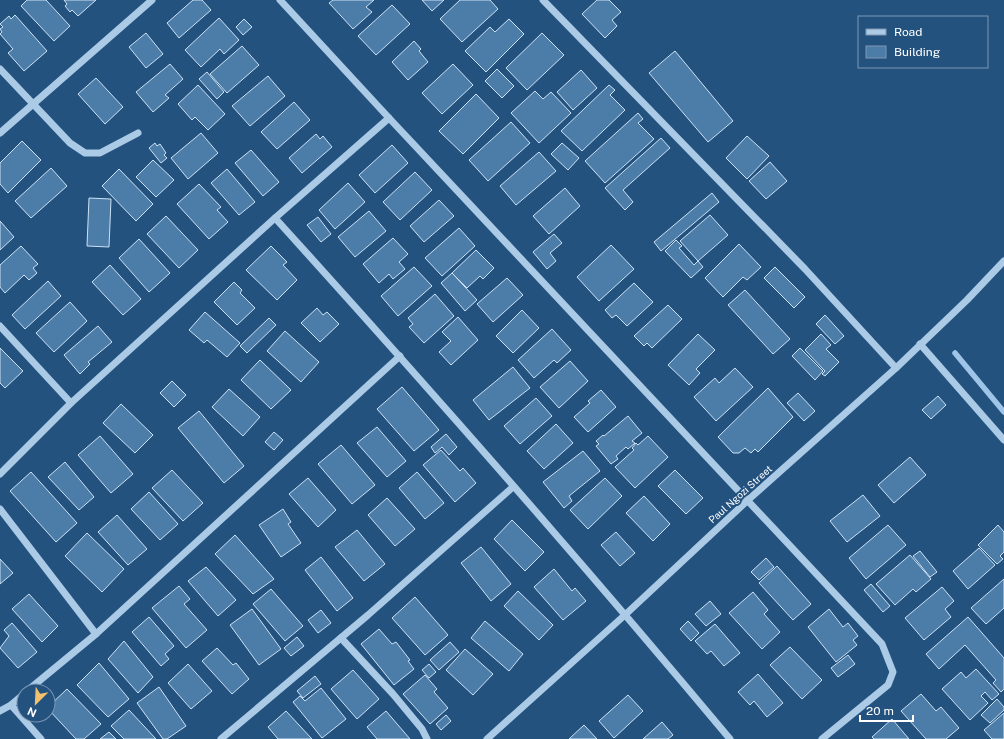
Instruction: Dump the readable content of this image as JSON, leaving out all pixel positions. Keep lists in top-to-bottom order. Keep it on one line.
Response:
{"streets":{"street":["Paul Ngozi Street"]},"legend":["Road","Building"],"scale_bar":"20 m","north":"bottom left"}
